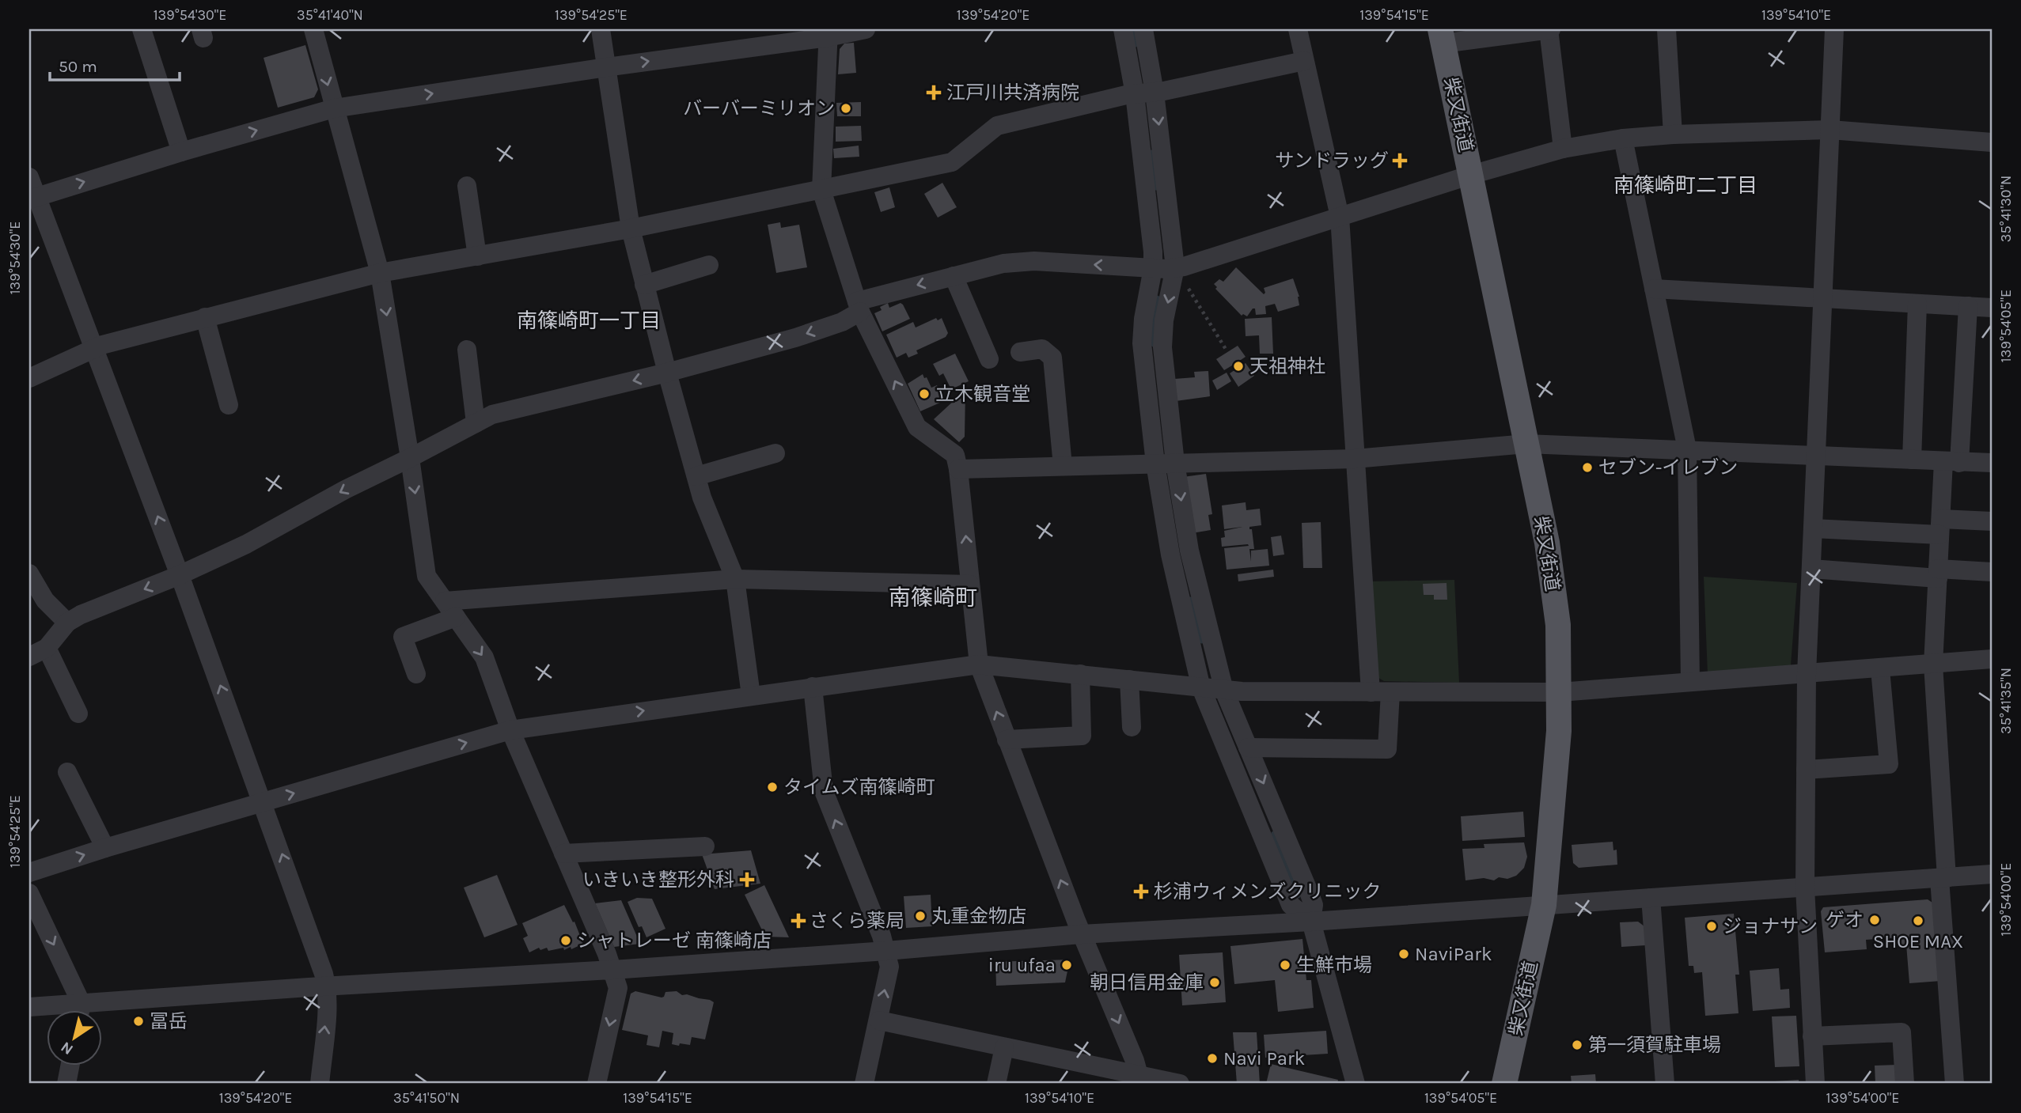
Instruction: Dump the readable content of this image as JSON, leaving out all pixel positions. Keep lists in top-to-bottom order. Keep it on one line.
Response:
{"streets":{"main road":["柴又街道"]},"districts":["南篠崎町二丁目","南篠崎町一丁目","南篠崎町"],"places":{"health":["江戸川共済病院","サンドラッグ","いきいき整形外科","杉浦ウィメンズクリニック","さくら薬局"],"other":["バーバーミリオン","天祖神社","立木観音堂","セブン-イレブン","タイムズ南篠崎町","丸重金物店","ゲオ","SHOE MAX","ジョナサン","シャトレーゼ 南篠崎店","NaviPark","iru ufaa","生鮮市場","朝日信用金庫","冨岳","第一須賀駐車場","Navi Park"]},"scale_bar":"50 m","north":"bottom left","coordinates":["139°54'30\"E","35°41'40\"N","139°54'25\"E","139°54'20\"E","139°54'15\"E","139°54'10\"E","35°41'30\"N","139°54'05\"E","35°41'35\"N","139°54'00\"E","35°41'50\"N"]}
